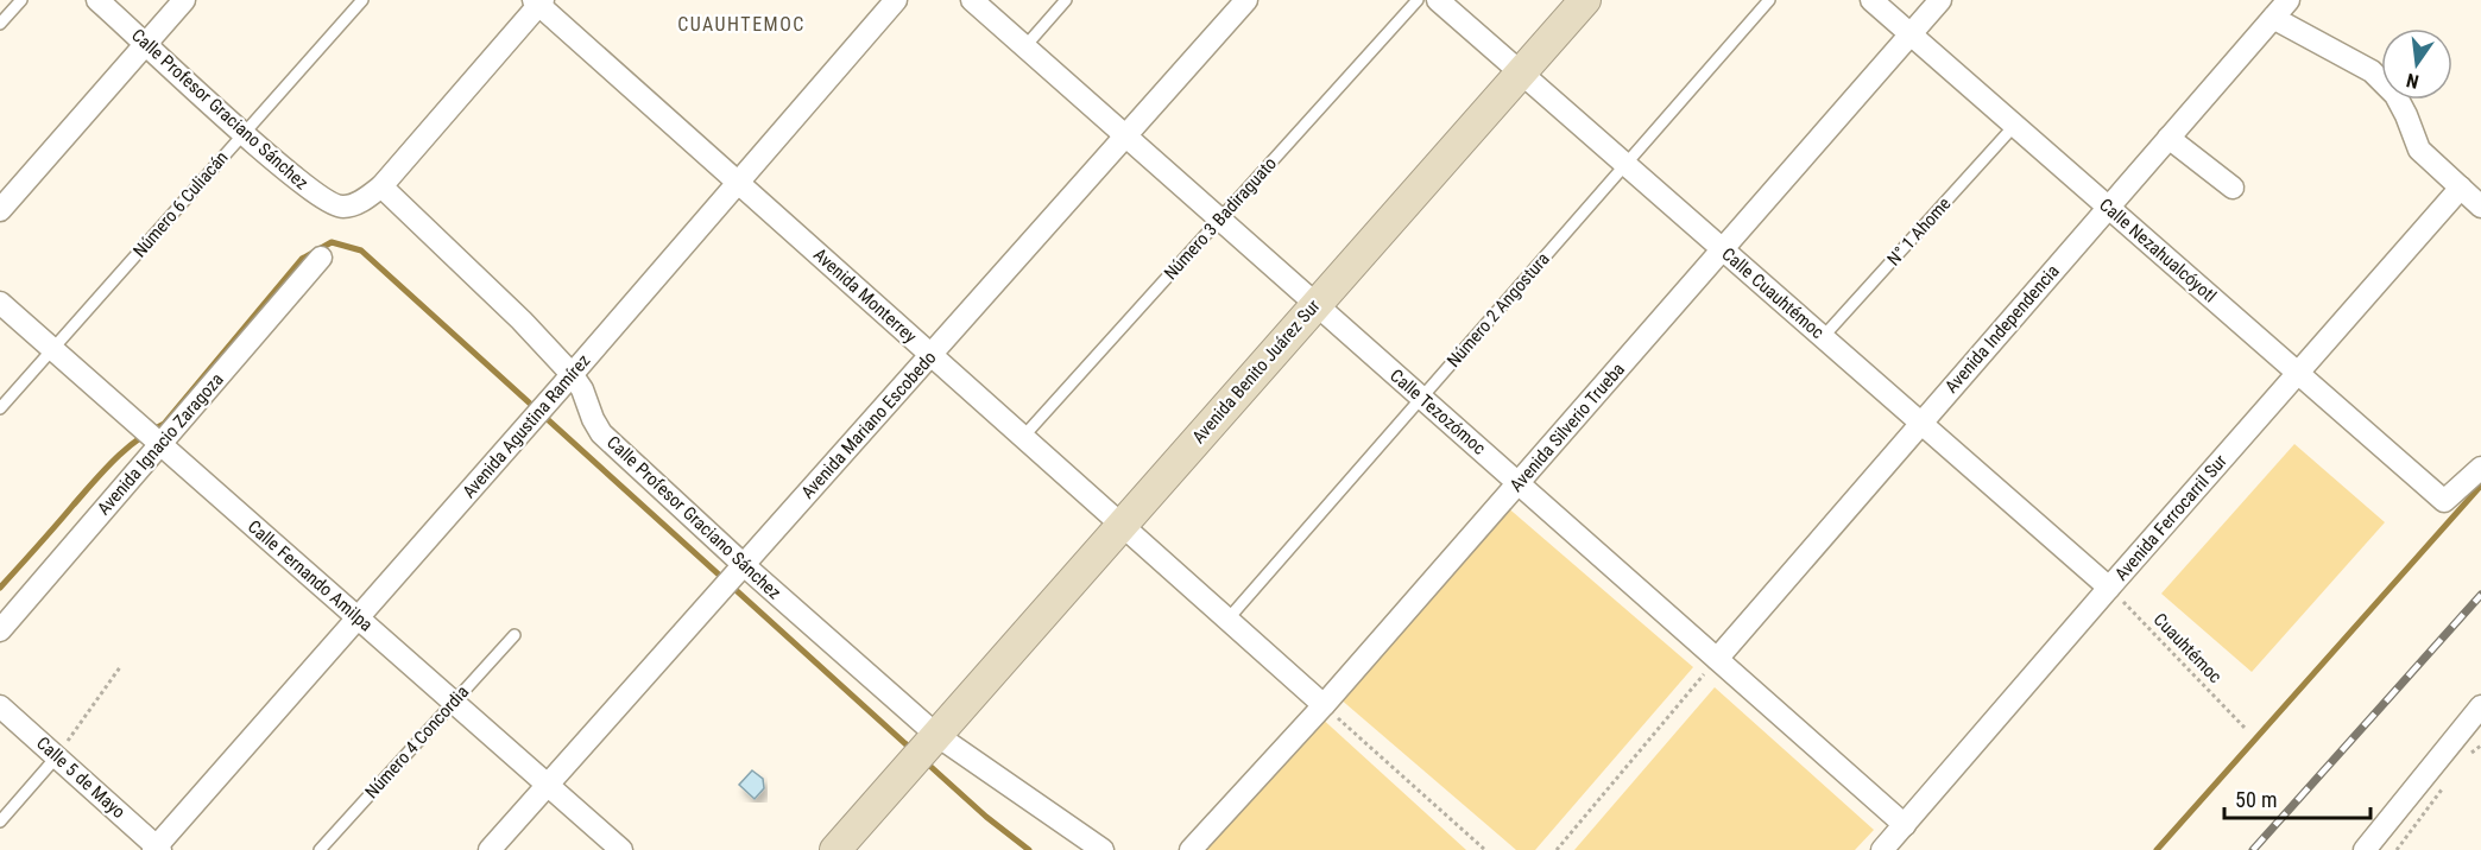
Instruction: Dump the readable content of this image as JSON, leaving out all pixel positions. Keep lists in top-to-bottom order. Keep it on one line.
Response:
{"streets":{"street":["Calle Profesor Graciano Sánchez","Calle Nezahualcóyotl","Calle Cuauhtémoc","Avenida Monterrey","Avenida Independencia","Avenida Benito Juárez Sur","Calle Tezozómoc","Avenida Mariano Escobedo","Avenida Agustina Ramírez","Avenida Silverio Trueba","Avenida Ignacio Zaragoza","Avenida Ferrocarril Sur","Calle Fernando Amilpa","Calle 5 de Mayo"],"lane":["Número 6 Culiacán","Número 3 Badiraguato","N° 1 Ahome","Número 2 Angostura","Número 4 Concordia"],"path":["Cuauhtémoc"]},"crossings":[["Calle Profesor Graciano Sánchez","Número 6 Culiacán"],["Calle Profesor Graciano Sánchez","Avenida Benito Juárez Sur"],["Calle Profesor Graciano Sánchez","Avenida Mariano Escobedo"],["Calle Profesor Graciano Sánchez","Avenida Agustina Ramírez"],["Número 6 Culiacán","Calle Fernando Amilpa"],["Número 3 Badiraguato","Avenida Monterrey"],["Número 3 Badiraguato","Calle Tezozómoc"],["N° 1 Ahome","Calle Nezahualcóyotl"],["N° 1 Ahome","Calle Cuauhtémoc"],["Calle Nezahualcóyotl","Avenida Independencia"],["Calle Nezahualcóyotl","Avenida Silverio Trueba"],["Calle Nezahualcóyotl","Avenida Ferrocarril Sur"],["Calle Cuauhtémoc","Número 2 Angostura"],["Calle Cuauhtémoc","Avenida Independencia"],["Calle Cuauhtémoc","Avenida Benito Juárez Sur"],["Calle Cuauhtémoc","Avenida Silverio Trueba"],["Calle Cuauhtémoc","Avenida Ferrocarril Sur"],["Calle Cuauhtémoc","Cuauhtémoc"],["Avenida Monterrey","Número 2 Angostura"],["Avenida Monterrey","Avenida Benito Juárez Sur"],["Avenida Monterrey","Avenida Mariano Escobedo"],["Avenida Monterrey","Avenida Agustina Ramírez"],["Avenida Monterrey","Avenida Silverio Trueba"],["Número 2 Angostura","Calle Tezozómoc"],["Avenida Independencia","Calle Tezozómoc"],["Avenida Benito Juárez Sur","Calle Tezozómoc"],["Calle Tezozómoc","Avenida Mariano Escobedo"],["Calle Tezozómoc","Avenida Silverio Trueba"],["Calle Tezozómoc","Avenida Ferrocarril Sur"],["Avenida Mariano Escobedo","Calle Fernando Amilpa"],["Avenida Agustina Ramírez","Calle Fernando Amilpa"],["Avenida Agustina Ramírez","Calle 5 de Mayo"],["Avenida Ignacio Zaragoza","Calle Fernando Amilpa"],["Avenida Ferrocarril Sur","Cuauhtémoc"],["Calle Fernando Amilpa","Número 4 Concordia"]],"districts":["CUAUHTEMOC"],"scale_bar":"50 m","north":"bottom"}
